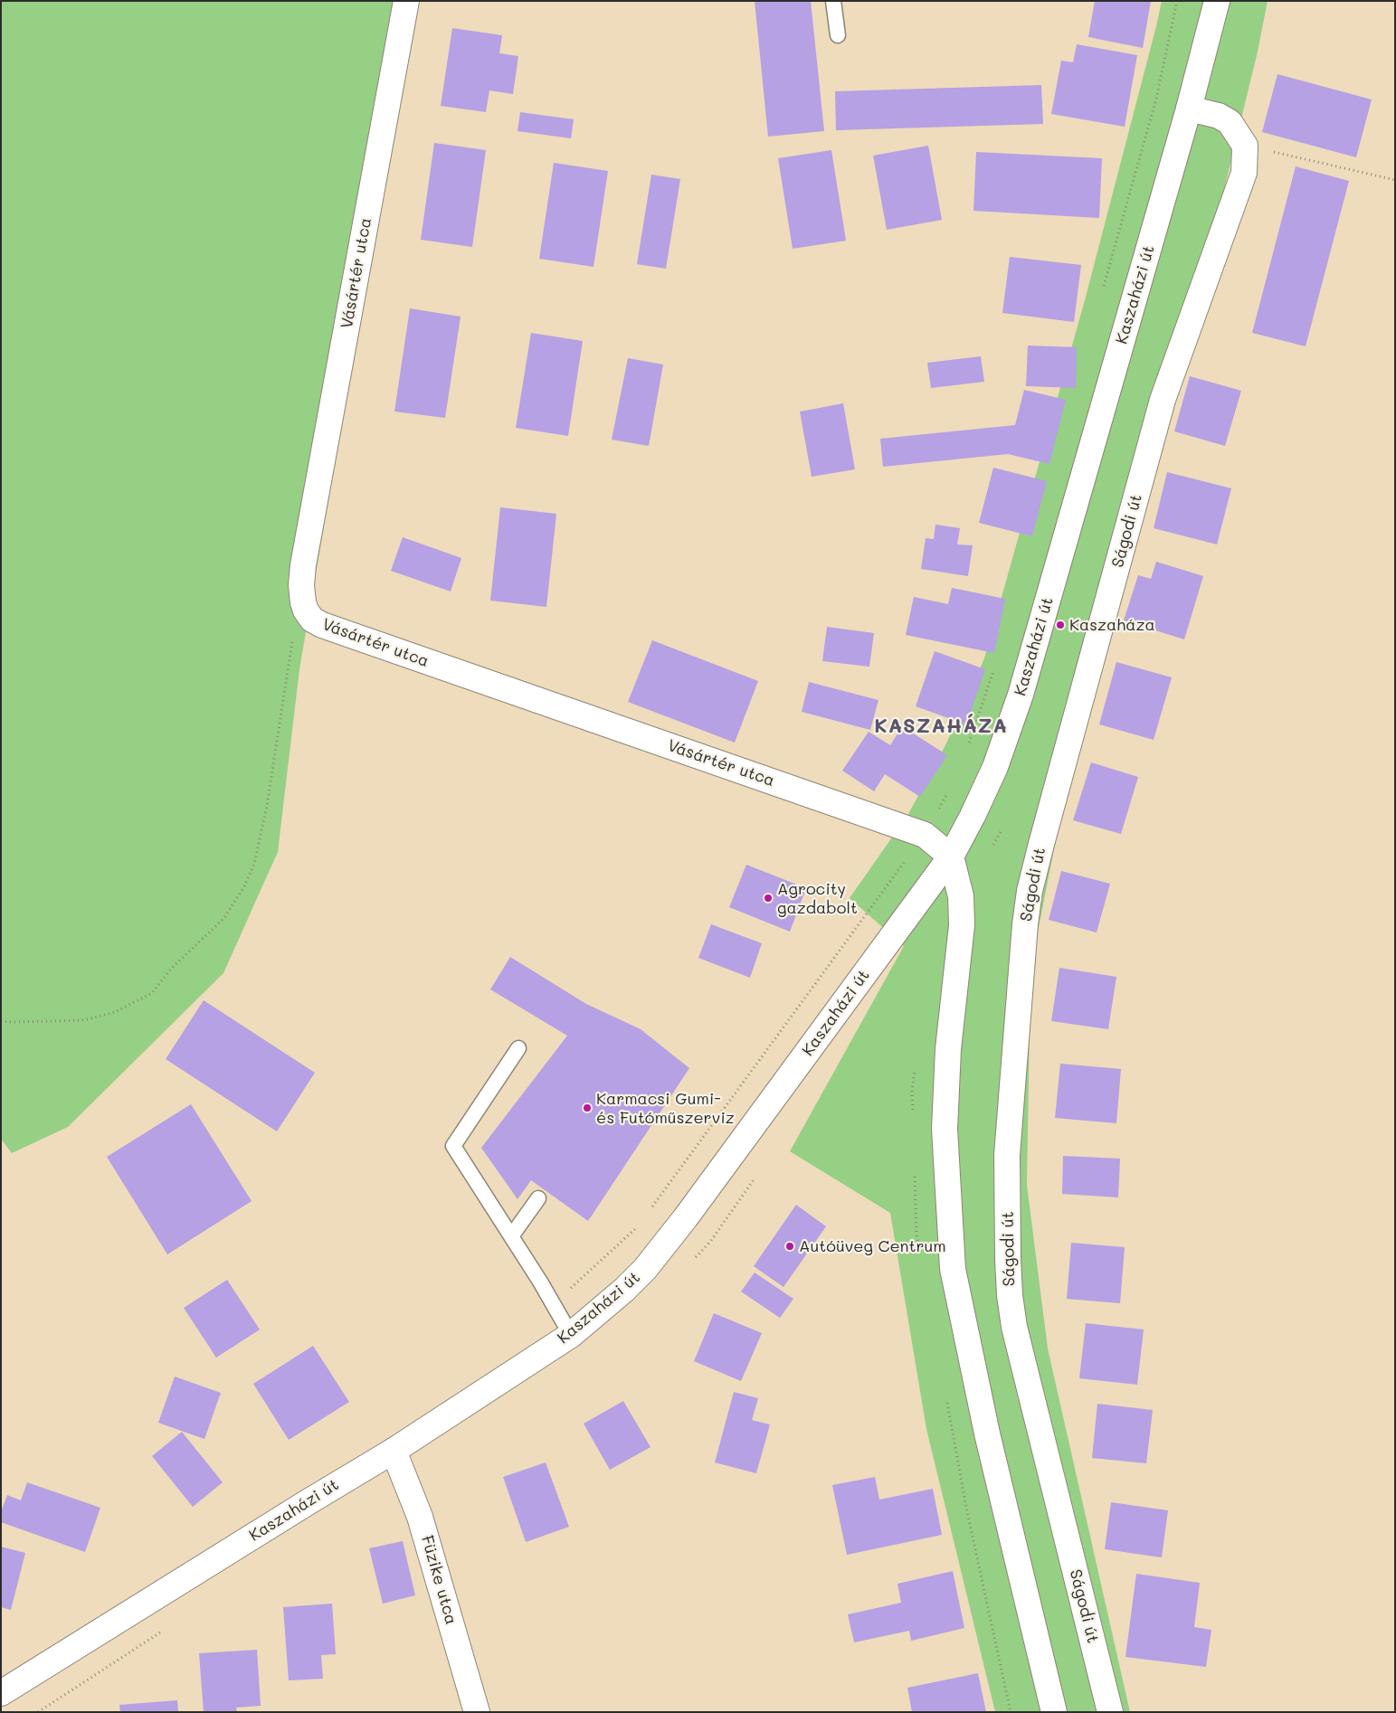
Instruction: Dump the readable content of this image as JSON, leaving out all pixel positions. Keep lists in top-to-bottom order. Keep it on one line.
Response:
{"streets":{"street":["Vásártér utca","Kaszaházi út","Ságodi út","Füzike utca"]},"crossings":[["Vásártér utca","Kaszaházi út"],["Kaszaházi út","Füzike utca"]],"districts":["KASZAHÁZA"],"places":["Kaszaháza","Agrocity gazdabolt","Karmacsi Gumi- és Futóműszerviz","Autóüveg Centrum"]}
